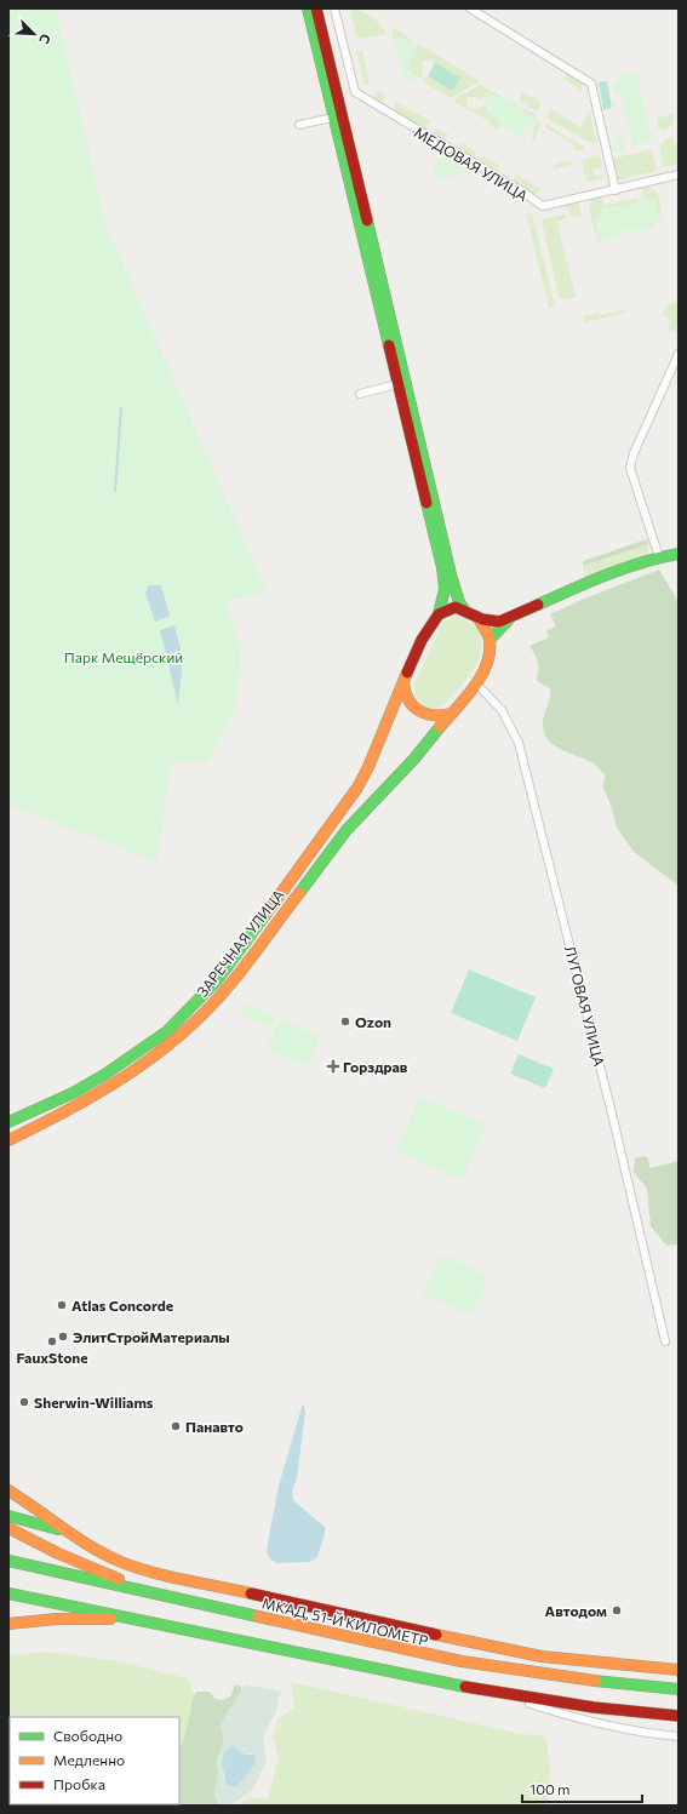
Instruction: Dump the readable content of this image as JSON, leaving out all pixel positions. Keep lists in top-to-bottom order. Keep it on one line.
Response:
{"streets":{"main road":["ЗАРЕЧНАЯ УЛИЦА","МКАД, 51-Й КИЛОМЕТР"],"street":["МЕДОВАЯ УЛИЦА","ЛУГОВАЯ УЛИЦА"]},"crossings":[["ЗАРЕЧНАЯ УЛИЦА","ЛУГОВАЯ УЛИЦА"]],"parks":["Парк Мещёрский"],"places":{"other":["Ozon","Atlas Concorde","ЭлитСтройМатериалы","FauxStone","Sherwin-Williams","Панавто","Автодом"],"health":["Горздрав"]},"legend":["Свободно","Медленно","Пробка"],"scale_bar":"100 m","north":"bottom right"}
